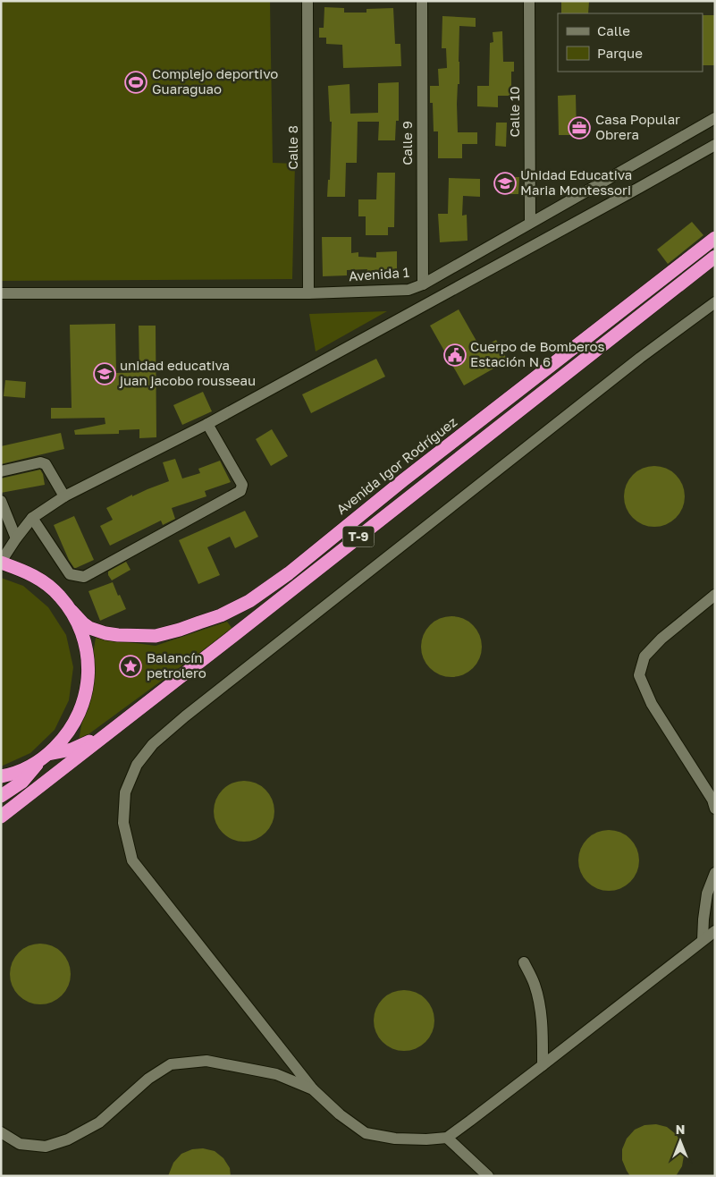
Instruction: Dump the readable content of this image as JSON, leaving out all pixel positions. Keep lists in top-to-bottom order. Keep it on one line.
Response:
{"streets":{"highway":["Avenida Igor Rodríguez","T-9"],"street":["Calle 10","Calle 9","Calle 8","Avenida 1"]},"crossings":[["Calle 10","Avenida 1"],["Calle 9","Avenida 1"],["Calle 8","Avenida 1"],["Avenida Igor Rodríguez","T-9"]],"places":{"sports":["Complejo deportivo Guaraguao"],"office":["Casa Popular Obrera"],"school or university":["Unidad Educativa Maria Montessori","unidad educativa juan jacobo rousseau"],"public building":["Cuerpo de Bomberos Estación N 6"],"place":["Balancín petrolero"]},"legend":["Calle","Parque"],"north":"top"}
